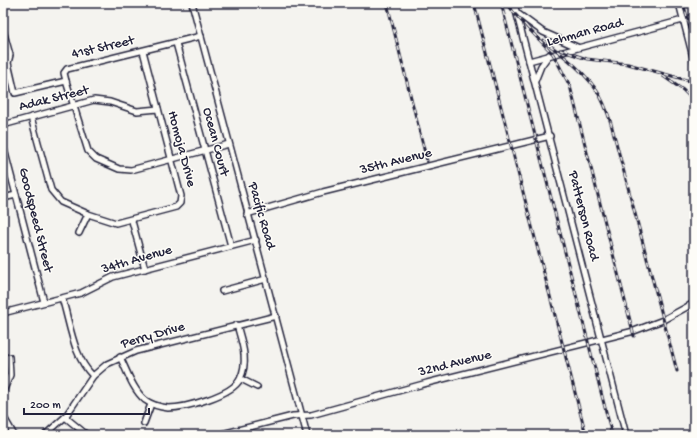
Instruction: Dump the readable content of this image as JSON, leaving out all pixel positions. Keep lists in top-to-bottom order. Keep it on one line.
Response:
{"streets":{"street":["Lehman Road","41st Street","Adak Street","Ocean Court","Homoja Drive","35th Avenue","Pacific Road","Patterson Road","Goodspeed Street","34th Avenue","Perry Drive","32nd Avenue"]},"crossings":[["Lehman Road","Patterson Road"],["41st Street","Ocean Court"],["41st Street","Homoja Drive"],["41st Street","Pacific Road"],["Adak Street","Homoja Drive"],["Ocean Court","34th Avenue"],["35th Avenue","Pacific Road"],["35th Avenue","Patterson Road"],["Pacific Road","34th Avenue"],["Pacific Road","Perry Drive"],["Pacific Road","32nd Avenue"],["Patterson Road","32nd Avenue"],["Goodspeed Street","34th Avenue"]],"scale_bar":"200 m"}
